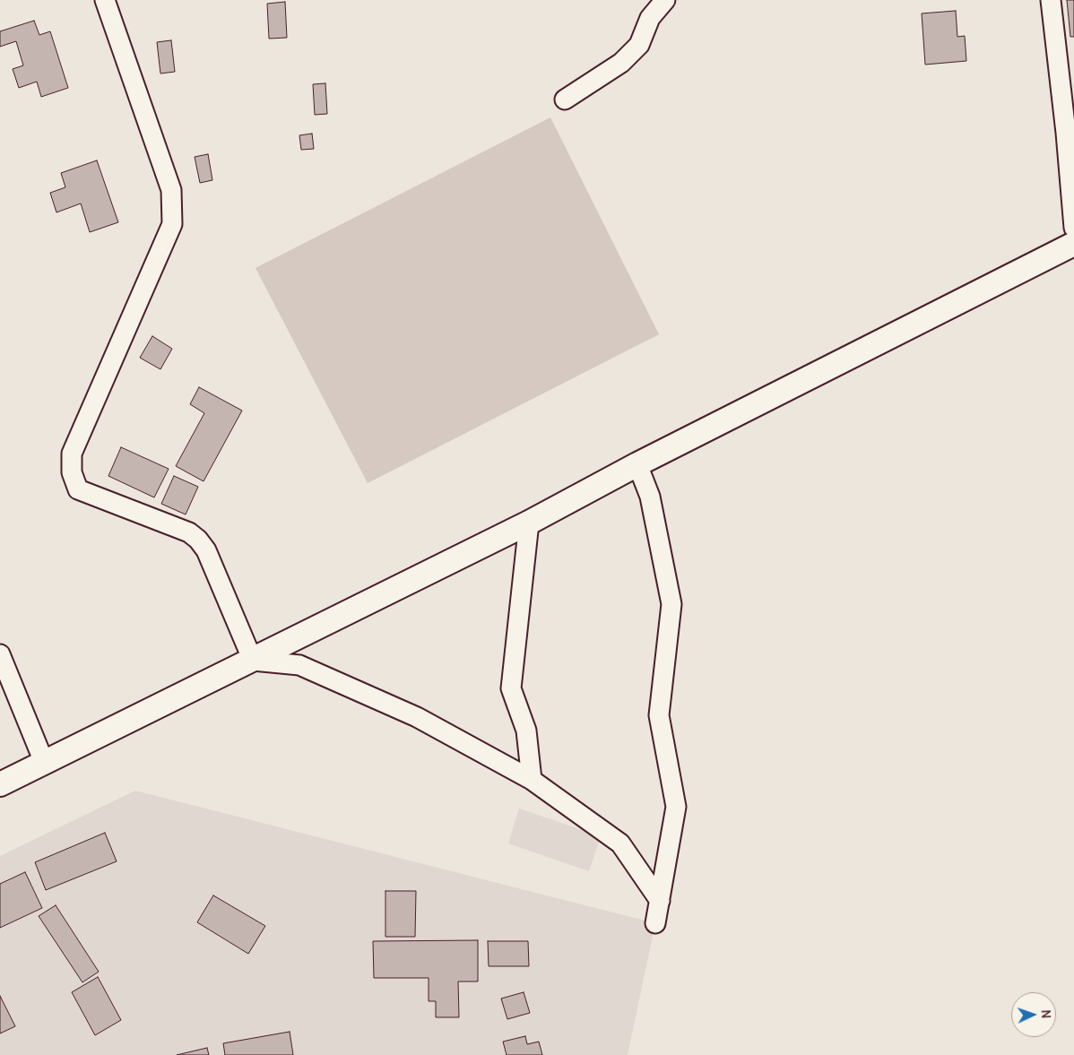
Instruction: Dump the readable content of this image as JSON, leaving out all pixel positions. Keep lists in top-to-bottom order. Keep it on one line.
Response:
{"north":"right"}
